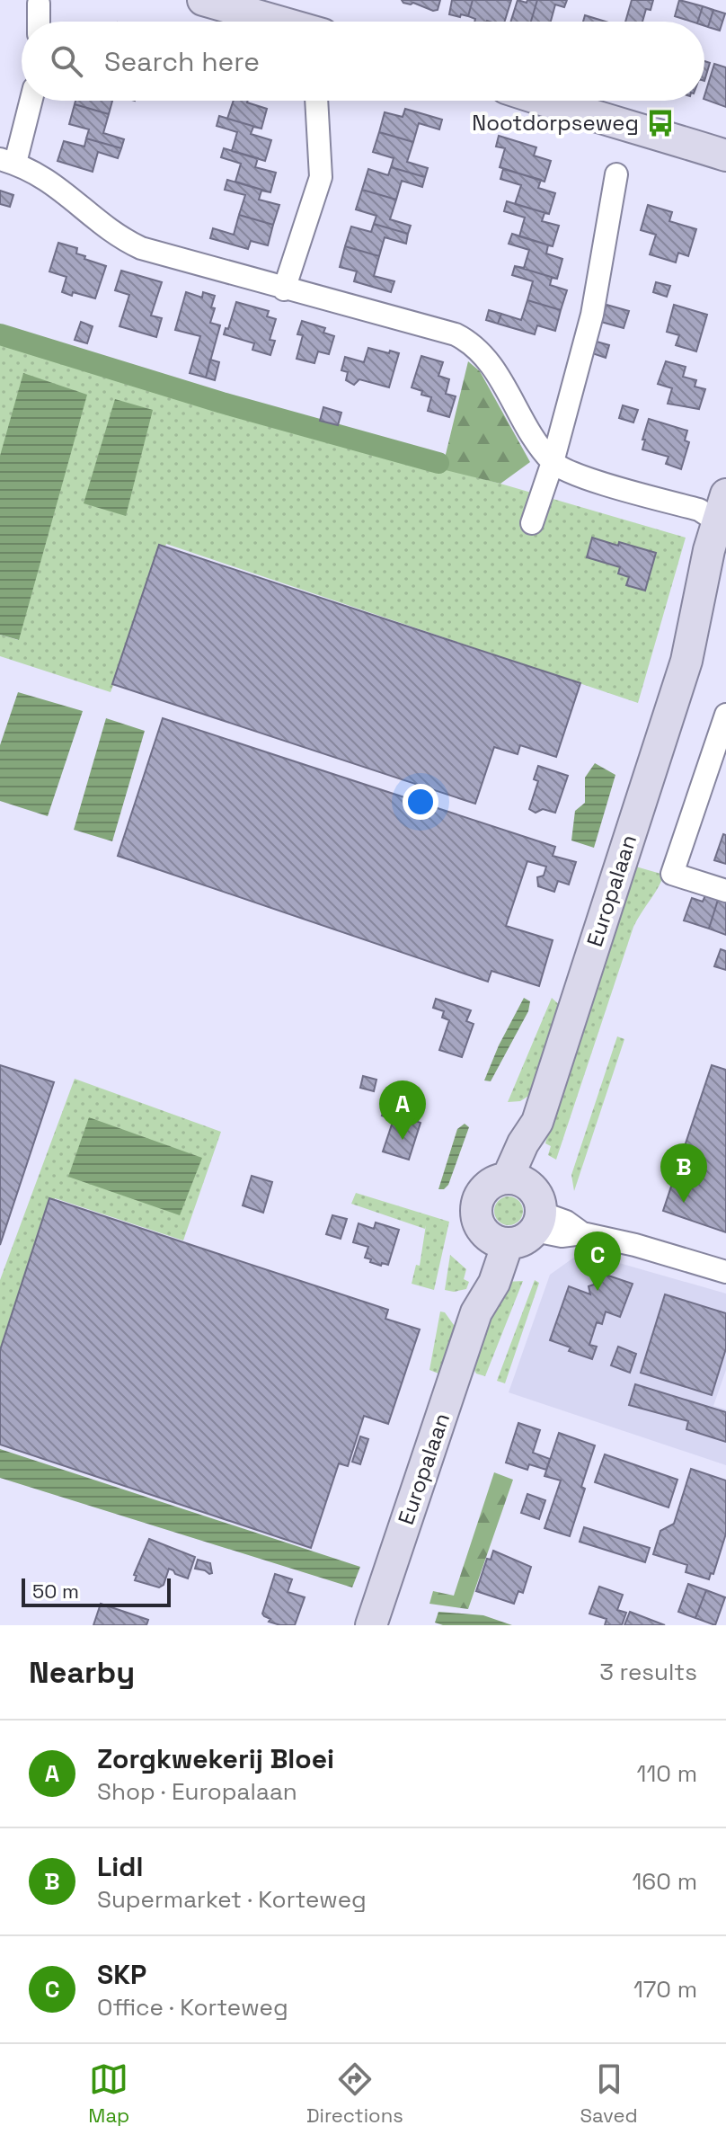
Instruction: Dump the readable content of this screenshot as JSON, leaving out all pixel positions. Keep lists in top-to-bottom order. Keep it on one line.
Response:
{"streets":{"main road":["Europalaan"]},"places":{"bus stop":["Nootdorpseweg"]},"scale_bar":"50 m","page":{"search":"Search here","pins":["A","B","C"],"scale":"50 m","heading":["Nearby","3 results"],"list":[{"mark":"A","name":"Zorgkwekerij Bloei","note":"Shop · Europalaan","value":"110 m"},{"mark":"B","name":"Lidl","note":"Supermarket · Korteweg","value":"160 m"},{"mark":"C","name":"SKP","note":"Office · Korteweg","value":"170 m"}],"nav":["Map","Directions","Saved"]}}
